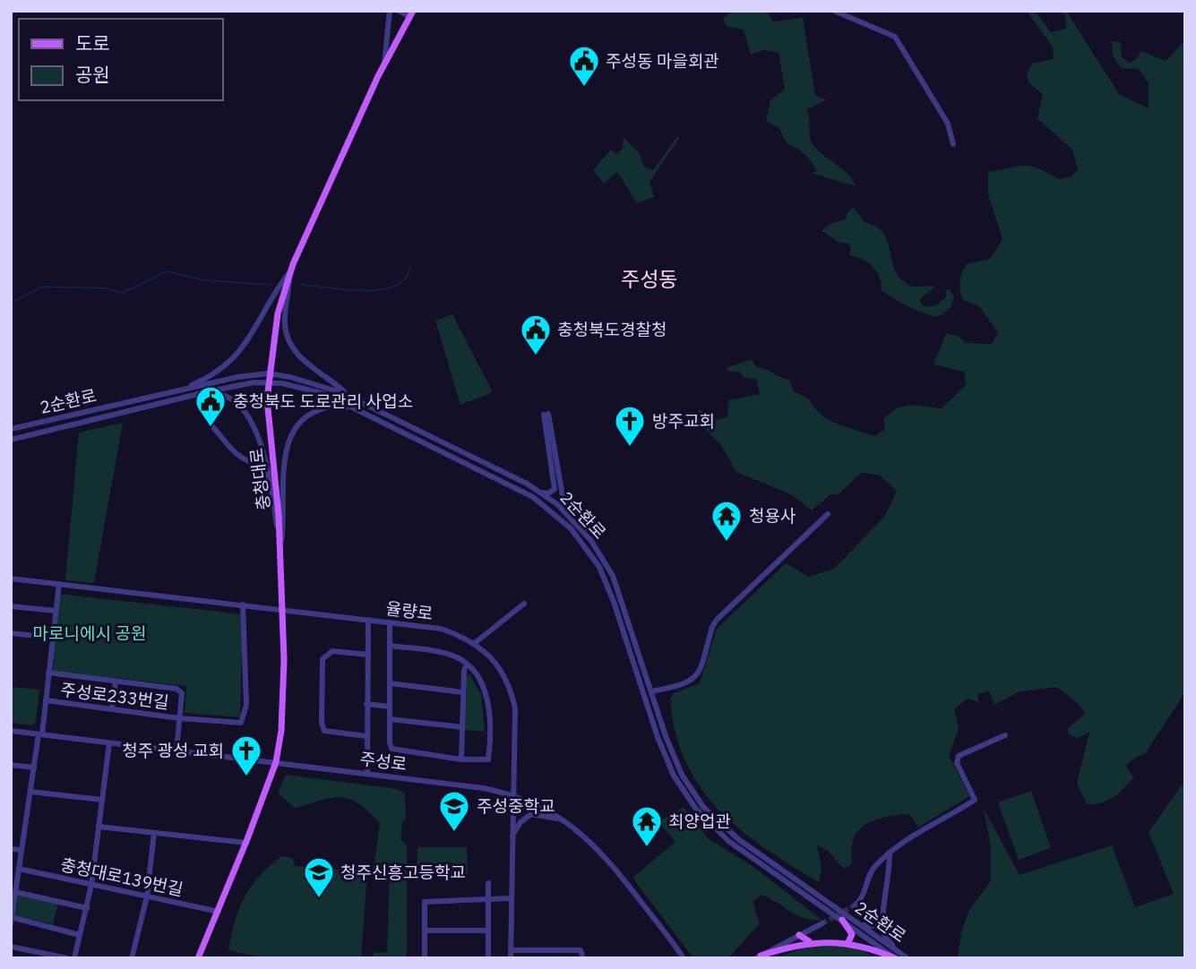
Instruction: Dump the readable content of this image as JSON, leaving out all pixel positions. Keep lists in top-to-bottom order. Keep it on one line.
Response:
{"streets":{"main road":["충청대로"],"street":["2순환로","율량로","주성로233번길","주성로","충청대로139번길"]},"crossings":[["2순환로","충청대로"],["충청대로","율량로"],["충청대로","주성로"],["충청대로","충청대로139번길"],["율량로","주성로233번길"],["율량로","주성로"],["주성로233번길","주성로"],["주성로233번길","충청대로139번길"]],"districts":["주성동"],"parks":["마로니에시 공원"],"places":{"public building":["주성동 마을회관","충청북도경찰청","충청북도 도로관리 사업소"],"church":["방주교회","청주 광성 교회"],"temple":["청용사","최양업관"],"school or university":["주성중학교","청주신흥고등학교"]},"legend":["도로","공원"]}
